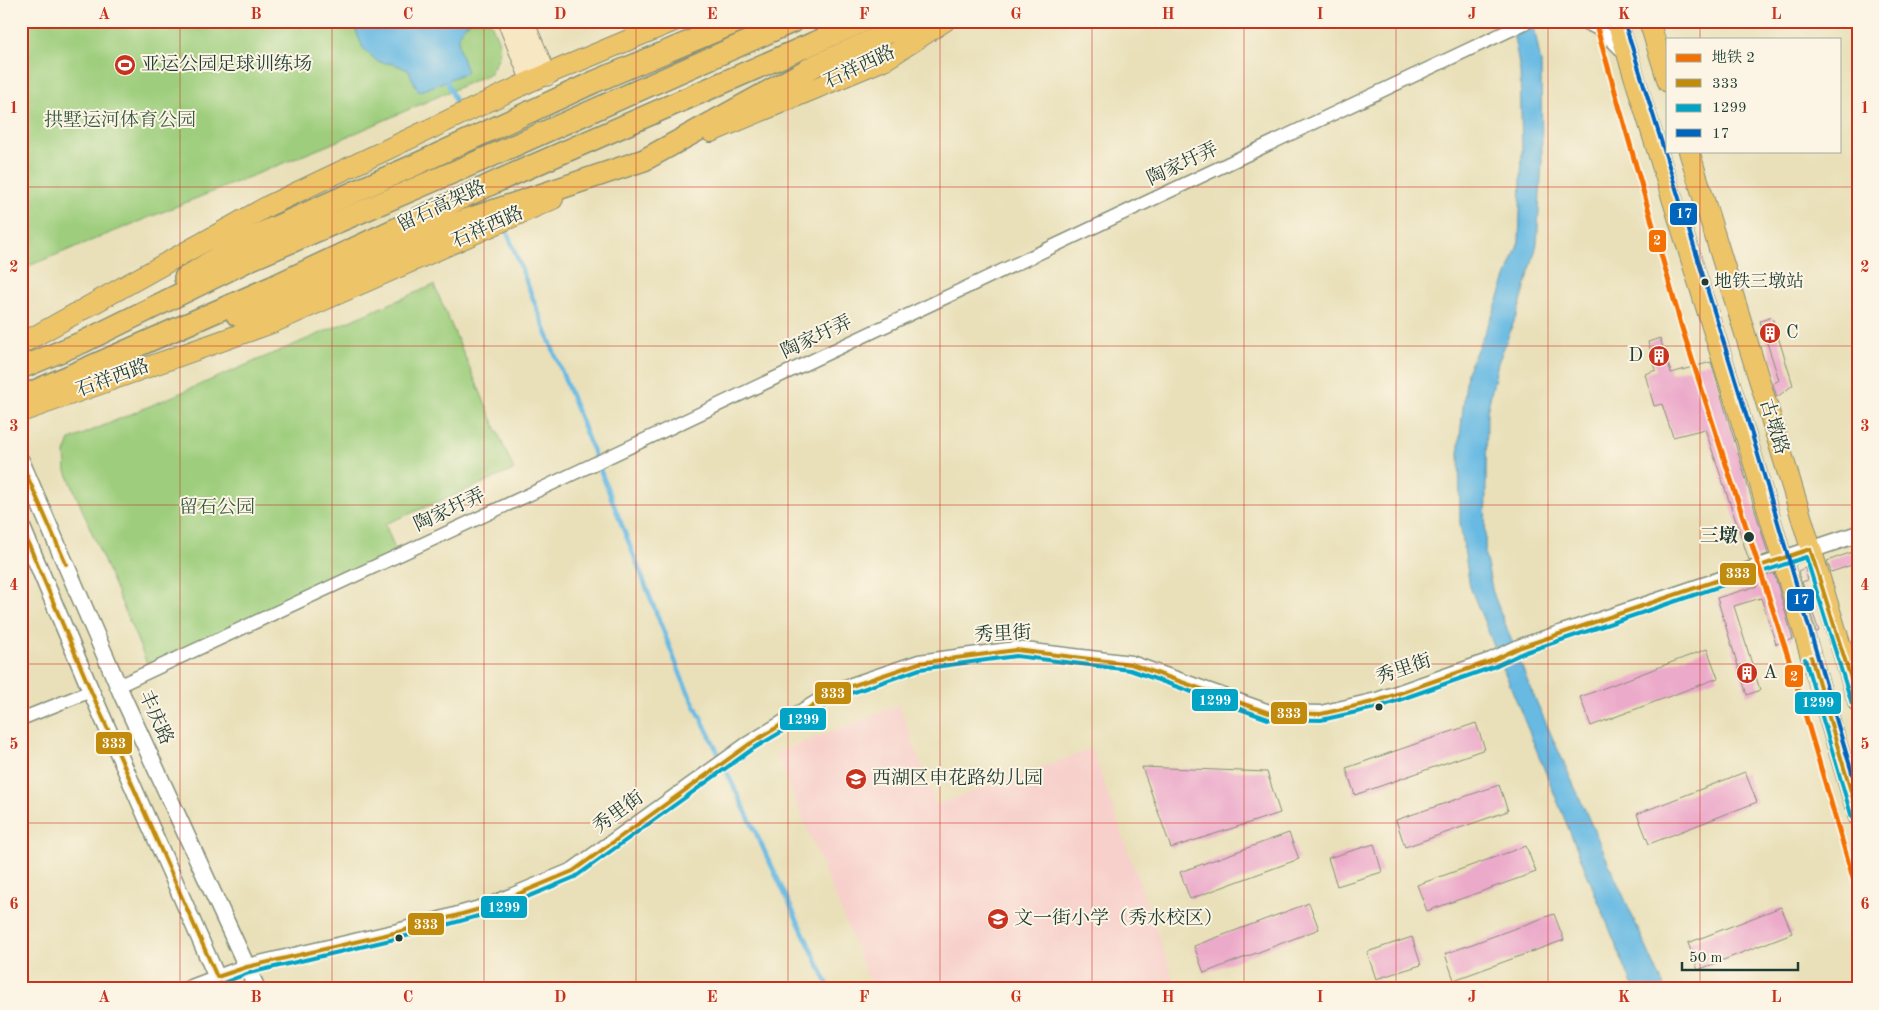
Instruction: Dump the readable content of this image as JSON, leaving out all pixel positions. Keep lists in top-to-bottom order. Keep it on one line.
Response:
{"streets":{"highway":["留石高架路"],"main road":["石祥西路","古墩路"],"street":["陶家圩弄","秀里街","丰庆路"]},"crossings":[["陶家圩弄","丰庆路"],["古墩路","秀里街"],["秀里街","丰庆路"]],"parks":["拱墅运河体育公园","留石公园"],"places":{"sports":["亚运公园足球训练场"],"other":["地铁三墩站","三墩"],"building":["C","D","A"],"school or university":["西湖区申花路幼儿园","文一街小学（秀水校区）"]},"lines":["metro line 2","transit line 17","transit line 333","transit line 1299"],"legend":["地铁 2","333","1299","17"],"scale_bar":"50 m","grid":{"columns":["A","B","C","D","E","F","G","H","I","J","K","L"],"rows":["1","2","3","4","5","6"]}}
